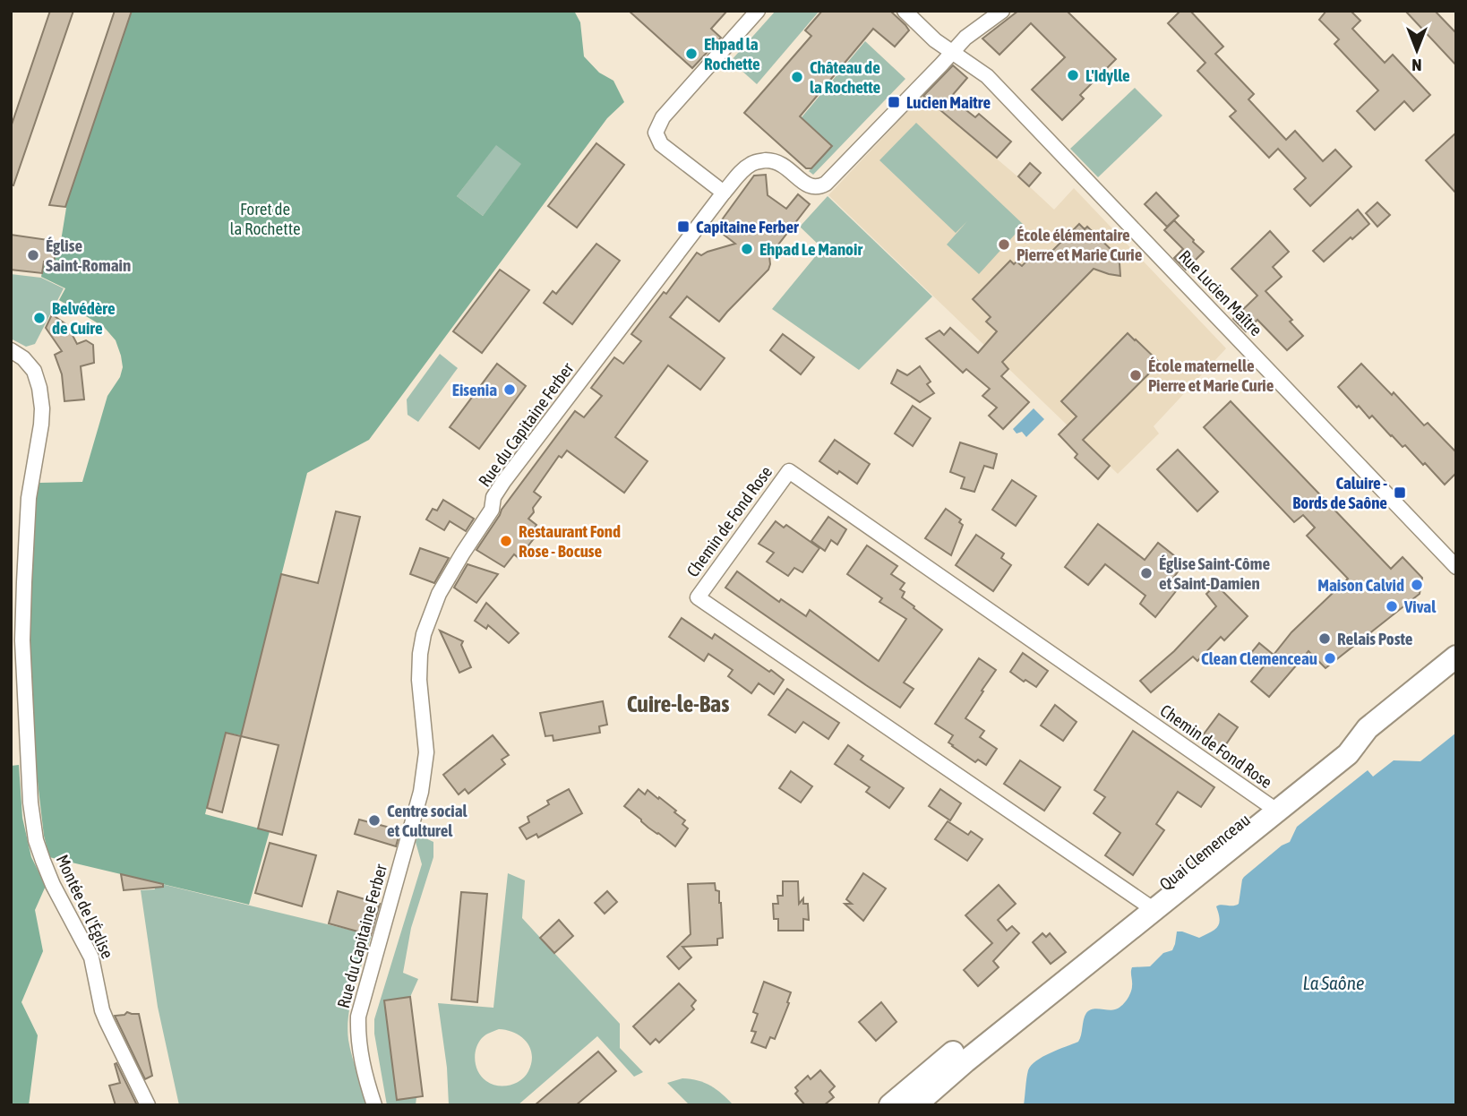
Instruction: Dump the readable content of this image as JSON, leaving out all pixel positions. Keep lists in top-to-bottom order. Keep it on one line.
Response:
{"streets":{"main road":["Quai Clemenceau"],"street":["Rue Lucien Maître","Rue du Capitaine Ferber","Chemin de Fond Rose","Montée de l'Église"]},"crossings":[["Rue Lucien Maître","Rue du Capitaine Ferber"],["Chemin de Fond Rose","Quai Clemenceau"]],"districts":["Cuire-le-Bas"],"water":["La Saône"],"parks":["Foret de la Rochette"],"places":{"other":["Ehpad la Rochette","L'Idylle","Château de la Rochette","École élémentaire Pierre et Marie Curie","Ehpad Le Manoir","Église Saint-Romain","Belvédère de Cuire","École maternelle Pierre et Marie Curie","Eisenia","Restaurant Fond Rose - Bocuse","Église Saint-Côme et Saint-Damien","Maison Calvid","Vival","Relais Poste","Clean Clemenceau","Centre social et Culturel"],"transit":["Lucien Maitre","Capitaine Ferber","Caluire - Bords de Saône"]},"north":"bottom"}
